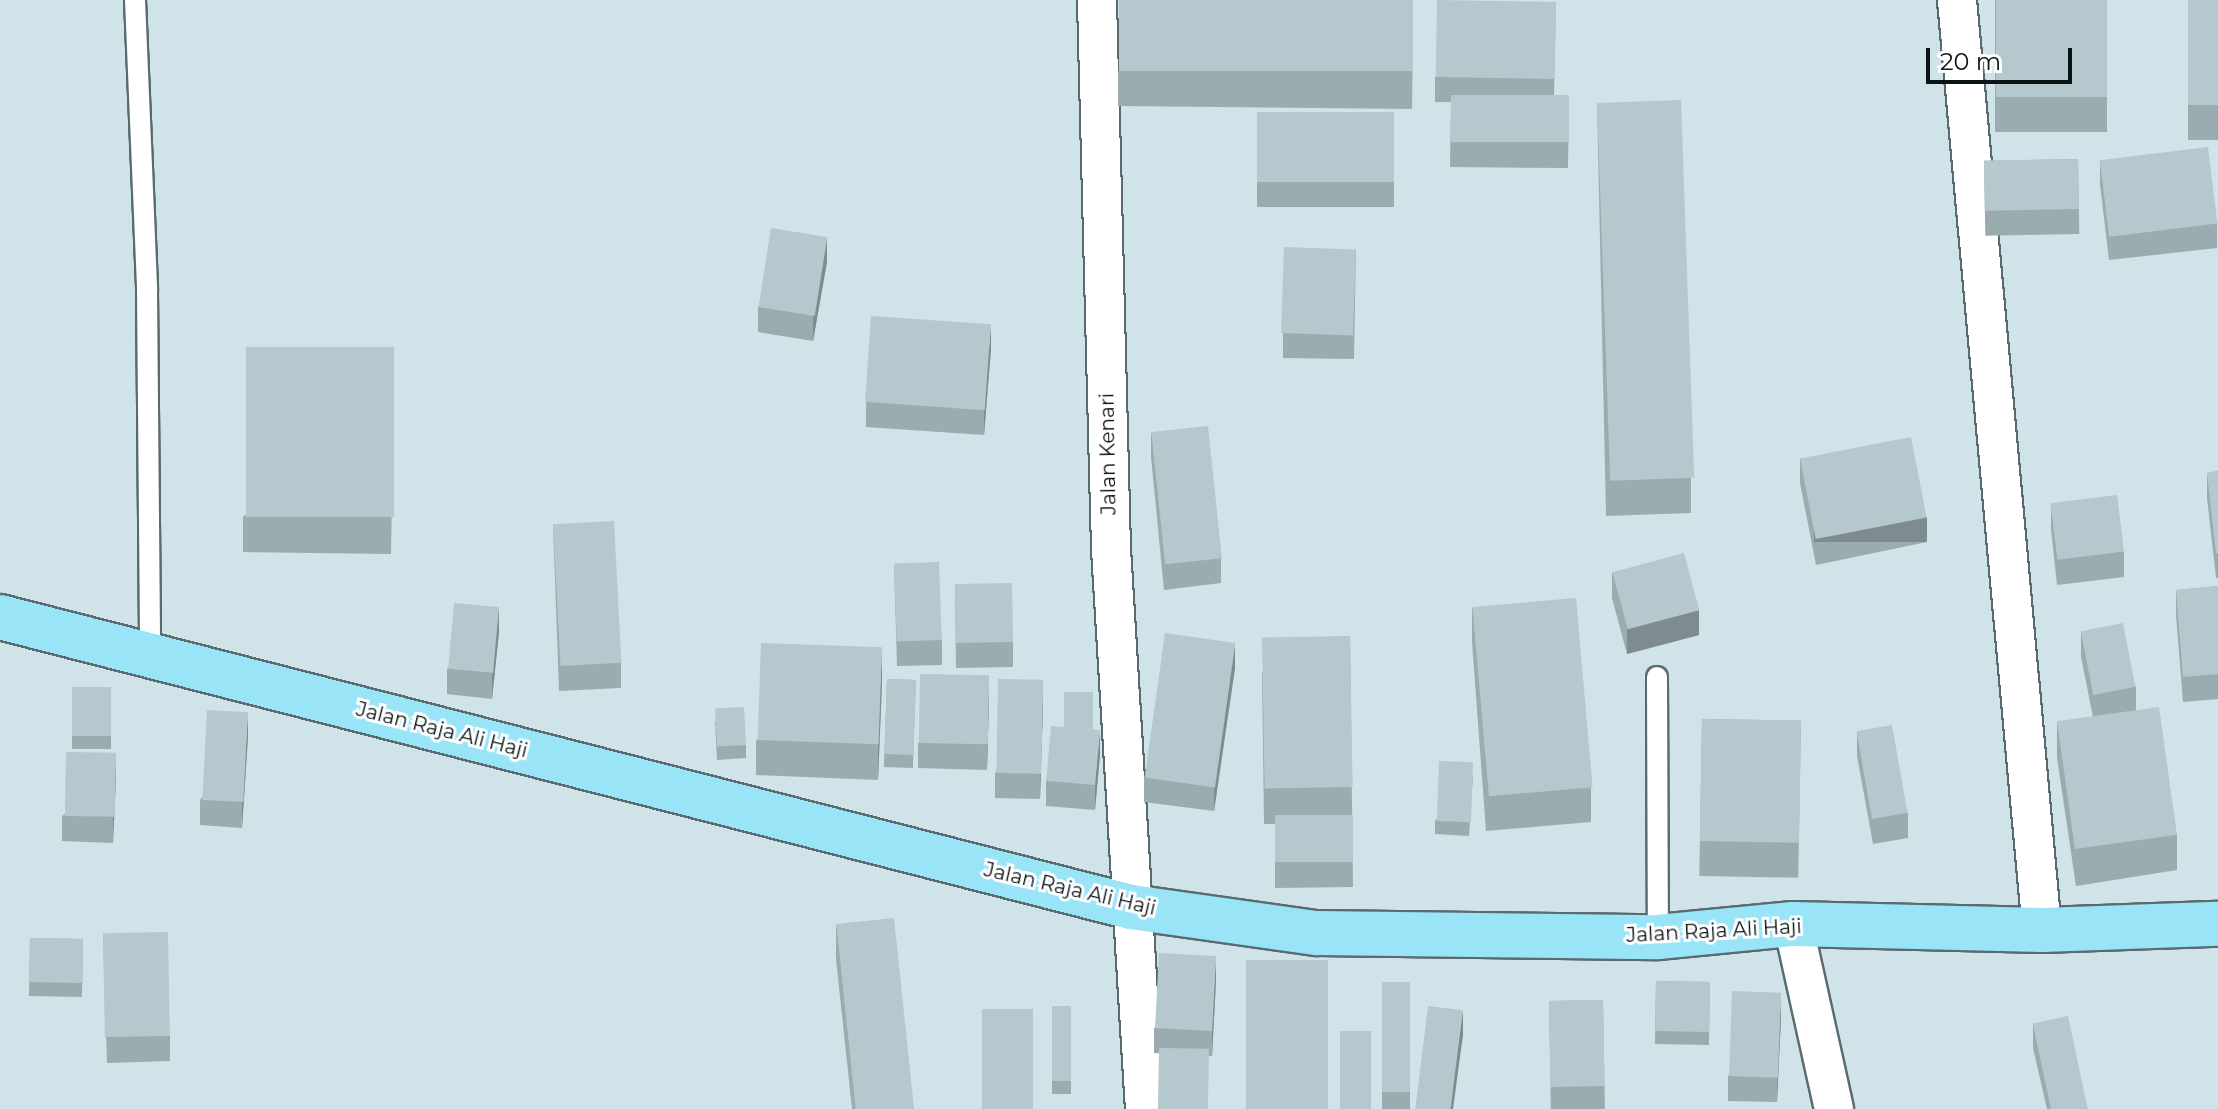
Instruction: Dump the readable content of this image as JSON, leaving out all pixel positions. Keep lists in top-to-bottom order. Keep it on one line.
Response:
{"streets":{"main road":["Jalan Raja Ali Haji"],"street":["Jalan Kenari"]},"crossings":[["Jalan Kenari","Jalan Raja Ali Haji"]],"scale_bar":"20 m"}
